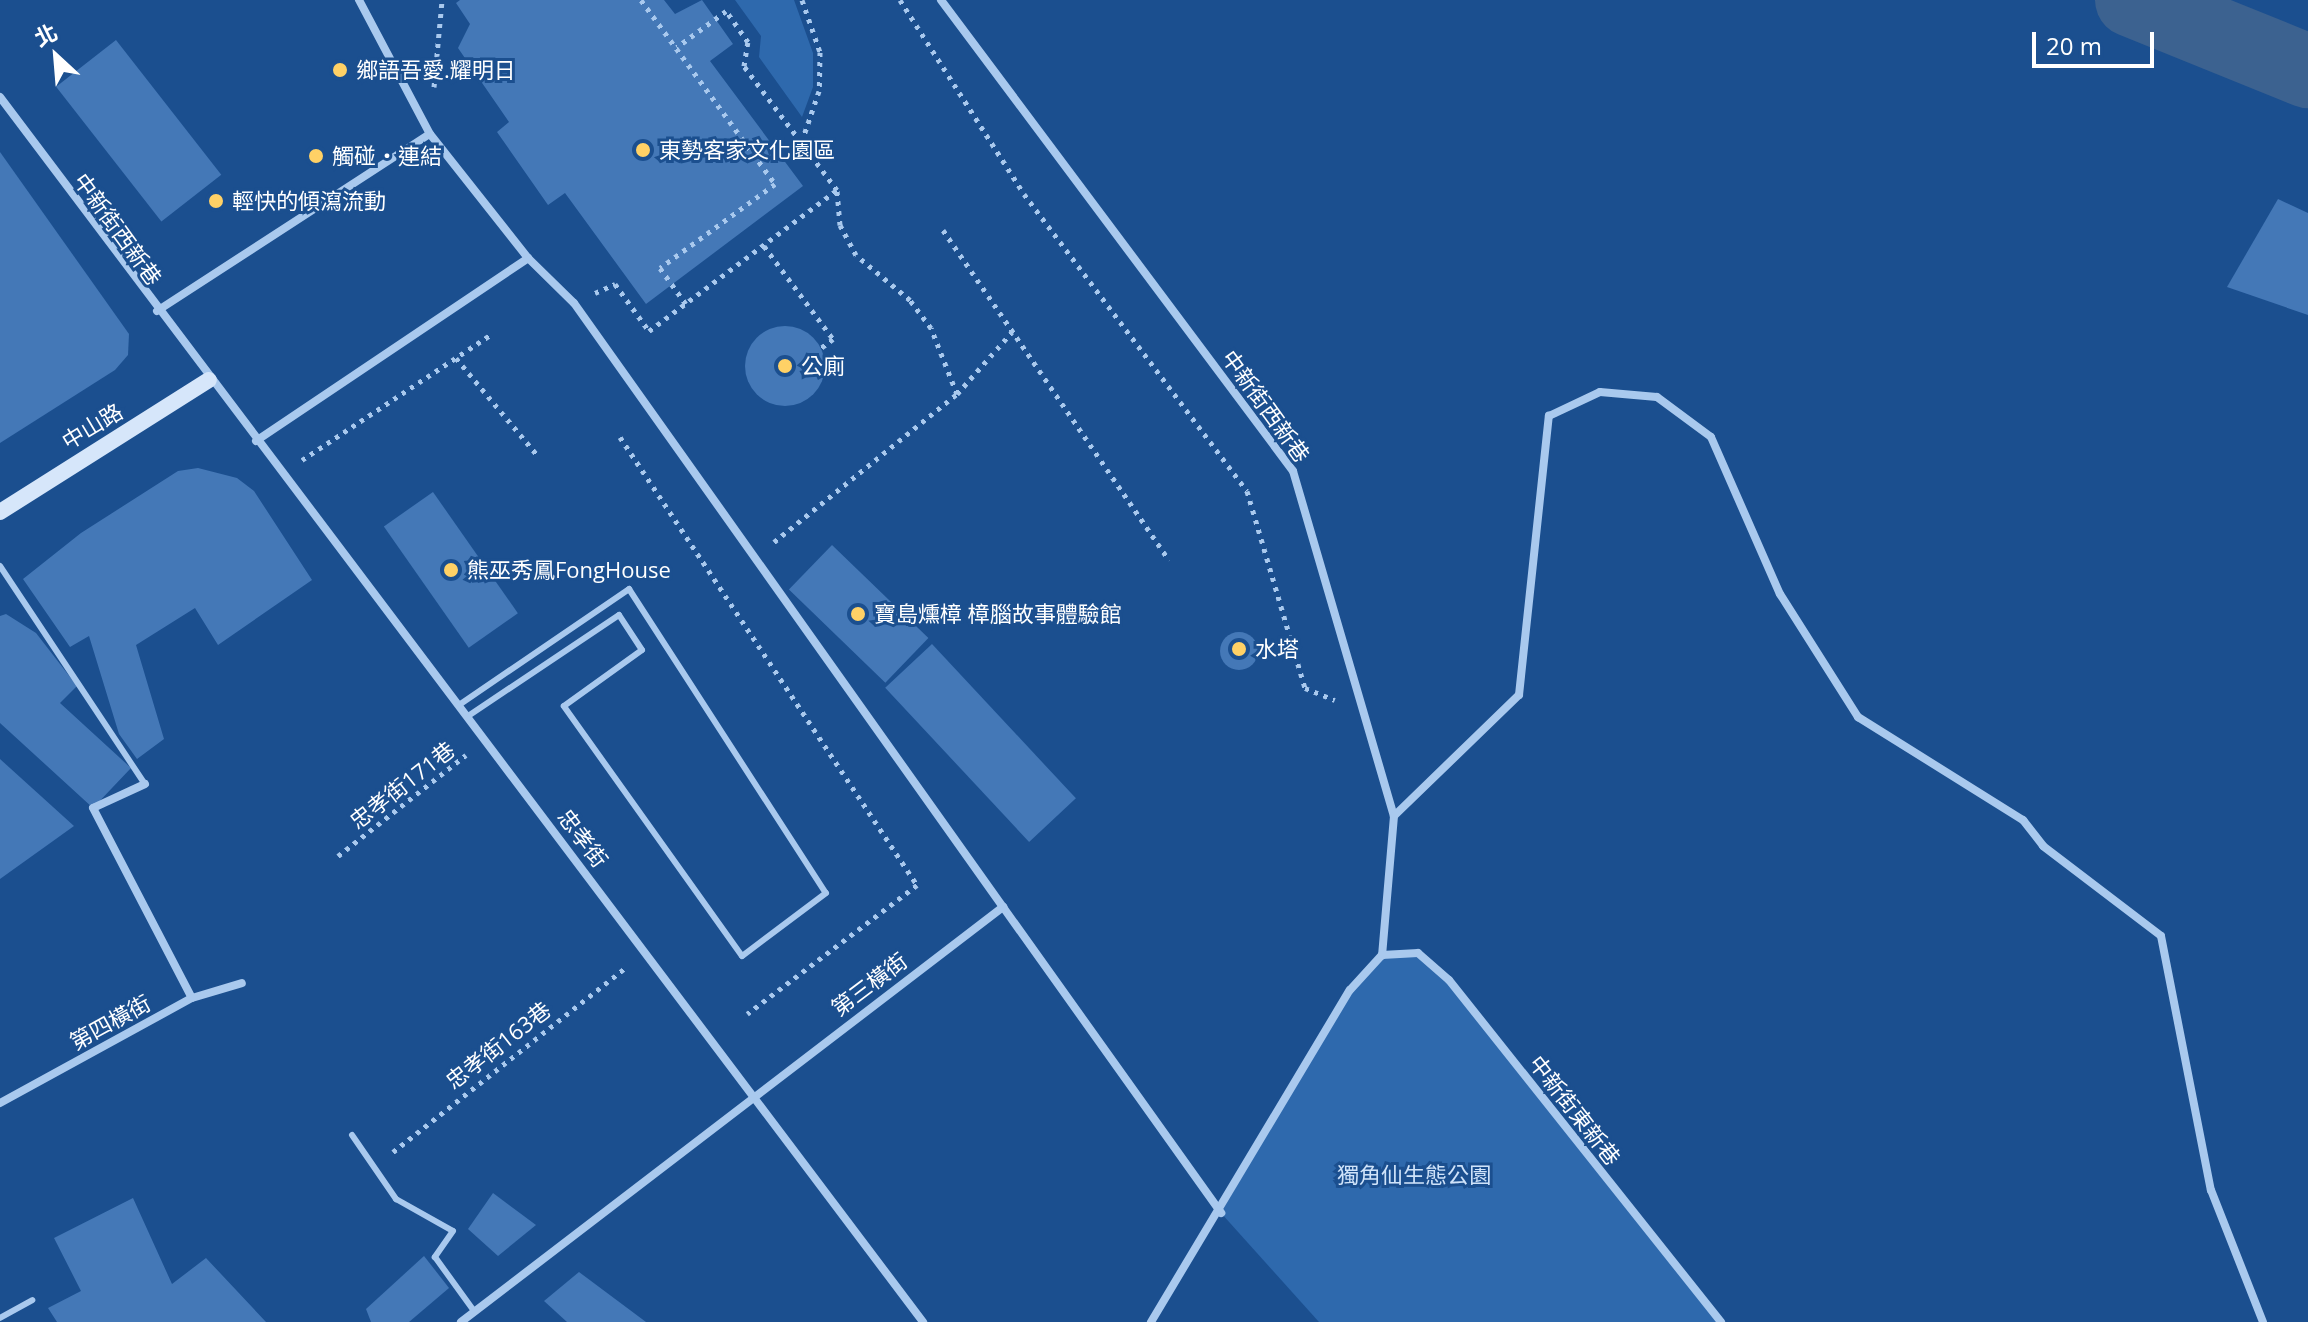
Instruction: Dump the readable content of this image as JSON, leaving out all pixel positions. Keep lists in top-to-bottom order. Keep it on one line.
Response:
{"streets":{"street":["中新街西新巷","中山路","忠孝街","第三橫街","第四橫街","中新街東新巷"],"path":["忠孝街171巷","忠孝街163巷"]},"crossings":[["中新街西新巷","中山路"],["中新街西新巷","忠孝街"],["中新街西新巷","中新街東新巷"],["中山路","忠孝街"],["忠孝街171巷","忠孝街"],["忠孝街","第三橫街"],["忠孝街","忠孝街163巷"]],"parks":["獨角仙生態公園"],"places":["鄉語吾愛.耀明日","東勢客家文化園區","觸碰‧連結","輕快的傾瀉流動","公廁","熊巫秀鳳FongHouse","寶島燻樟 樟腦故事體驗館","水塔"],"scale_bar":"20 m","north":"top left"}
